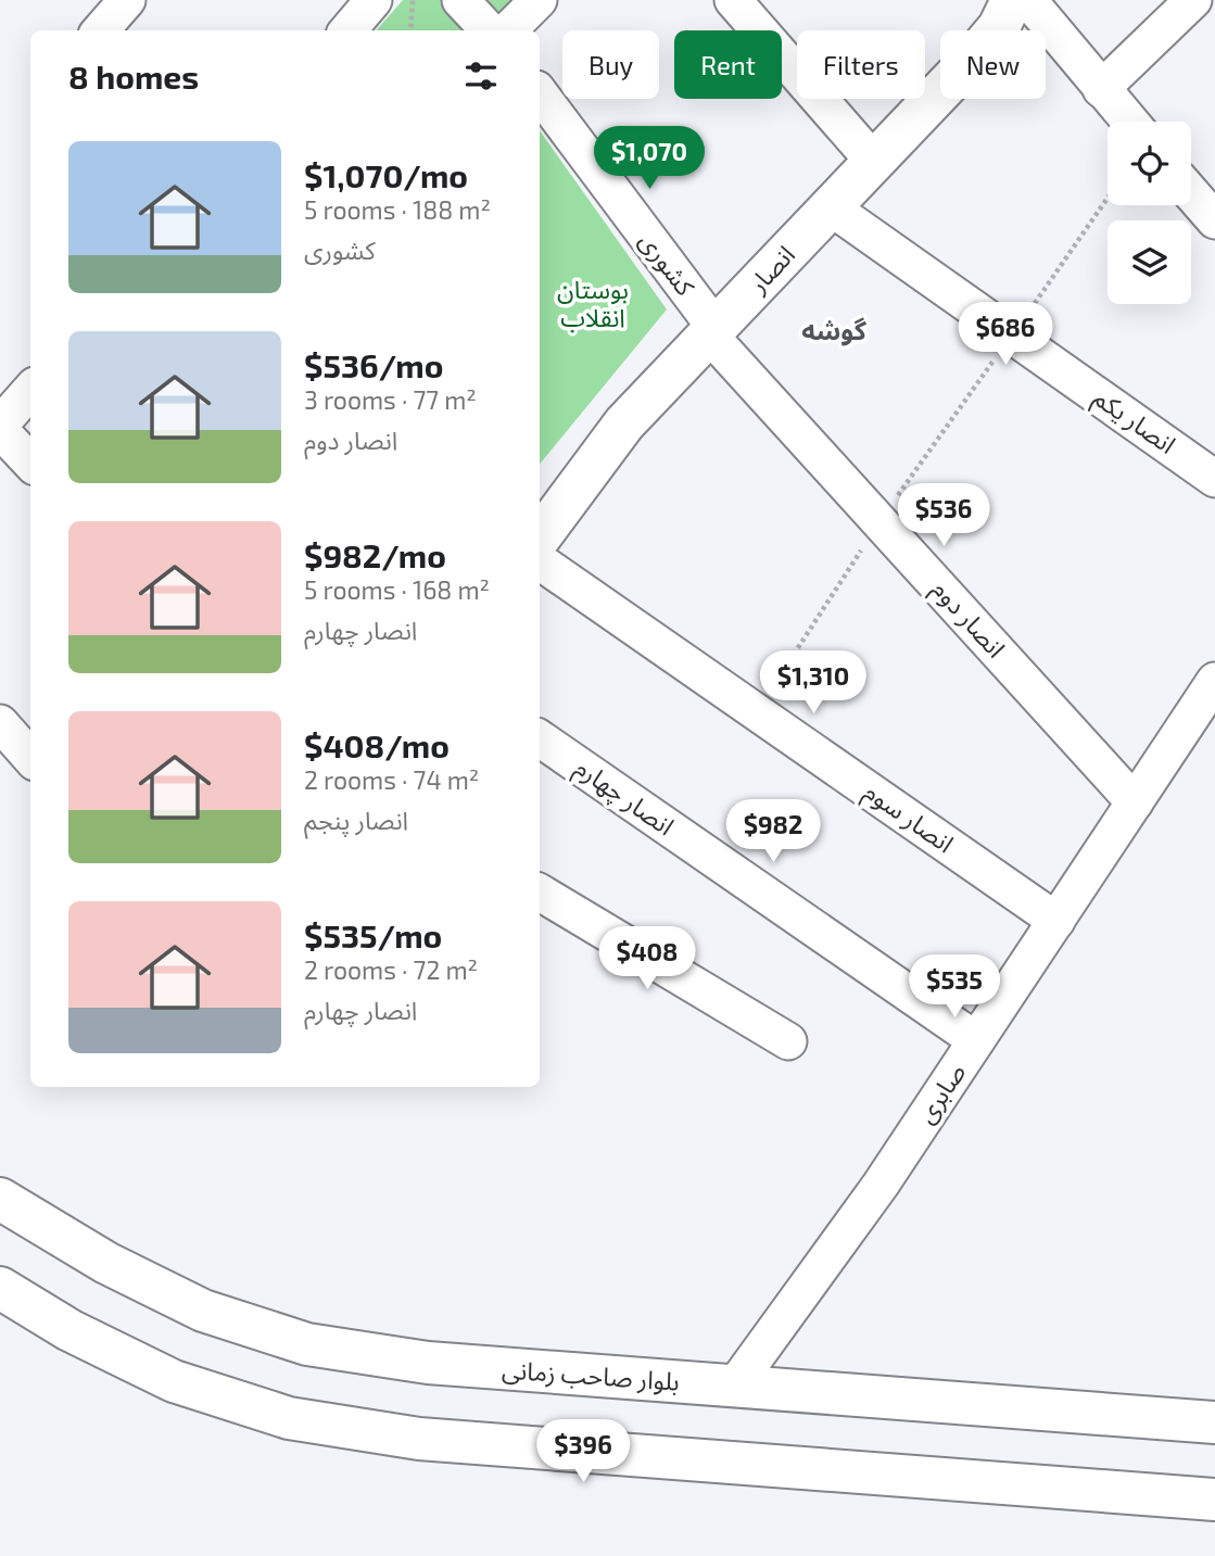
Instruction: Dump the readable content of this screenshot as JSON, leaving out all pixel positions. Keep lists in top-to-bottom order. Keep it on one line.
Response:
{"streets":{"main road":["انصار","بلوار صاحب زمانی"],"street":["کشوری","انصار یکم","انصار دوم","انصار چهارم","انصار سوم","صابری"]},"crossings":[["کشوری","انصار"],["کشوری","انصار دوم"],["انصار","انصار یکم"],["انصار","انصار دوم"],["انصار دوم","صابری"],["انصار چهارم","صابری"],["انصار سوم","صابری"],["صابری","بلوار صاحب زمانی"]],"districts":["گوشه"],"parks":["بوستان انقلاب"],"page":{"chip":["Buy","Rent","Filters","New"],"heading":"8 homes","list":[{"name":"$1,070/mo","note":"5 rooms · 188 m² · کشوری"},{"name":"$536/mo","note":"3 rooms · 77 m² · انصار دوم"},{"name":"$982/mo","note":"5 rooms · 168 m² · انصار چهارم"},{"name":"$408/mo","note":"2 rooms · 74 m² · انصار پنجم"},{"name":"$535/mo","note":"2 rooms · 72 m² · انصار چهارم"}],"price":["$1,070","$686","$536","$1,310","$982","$408","$535","$396"]}}
